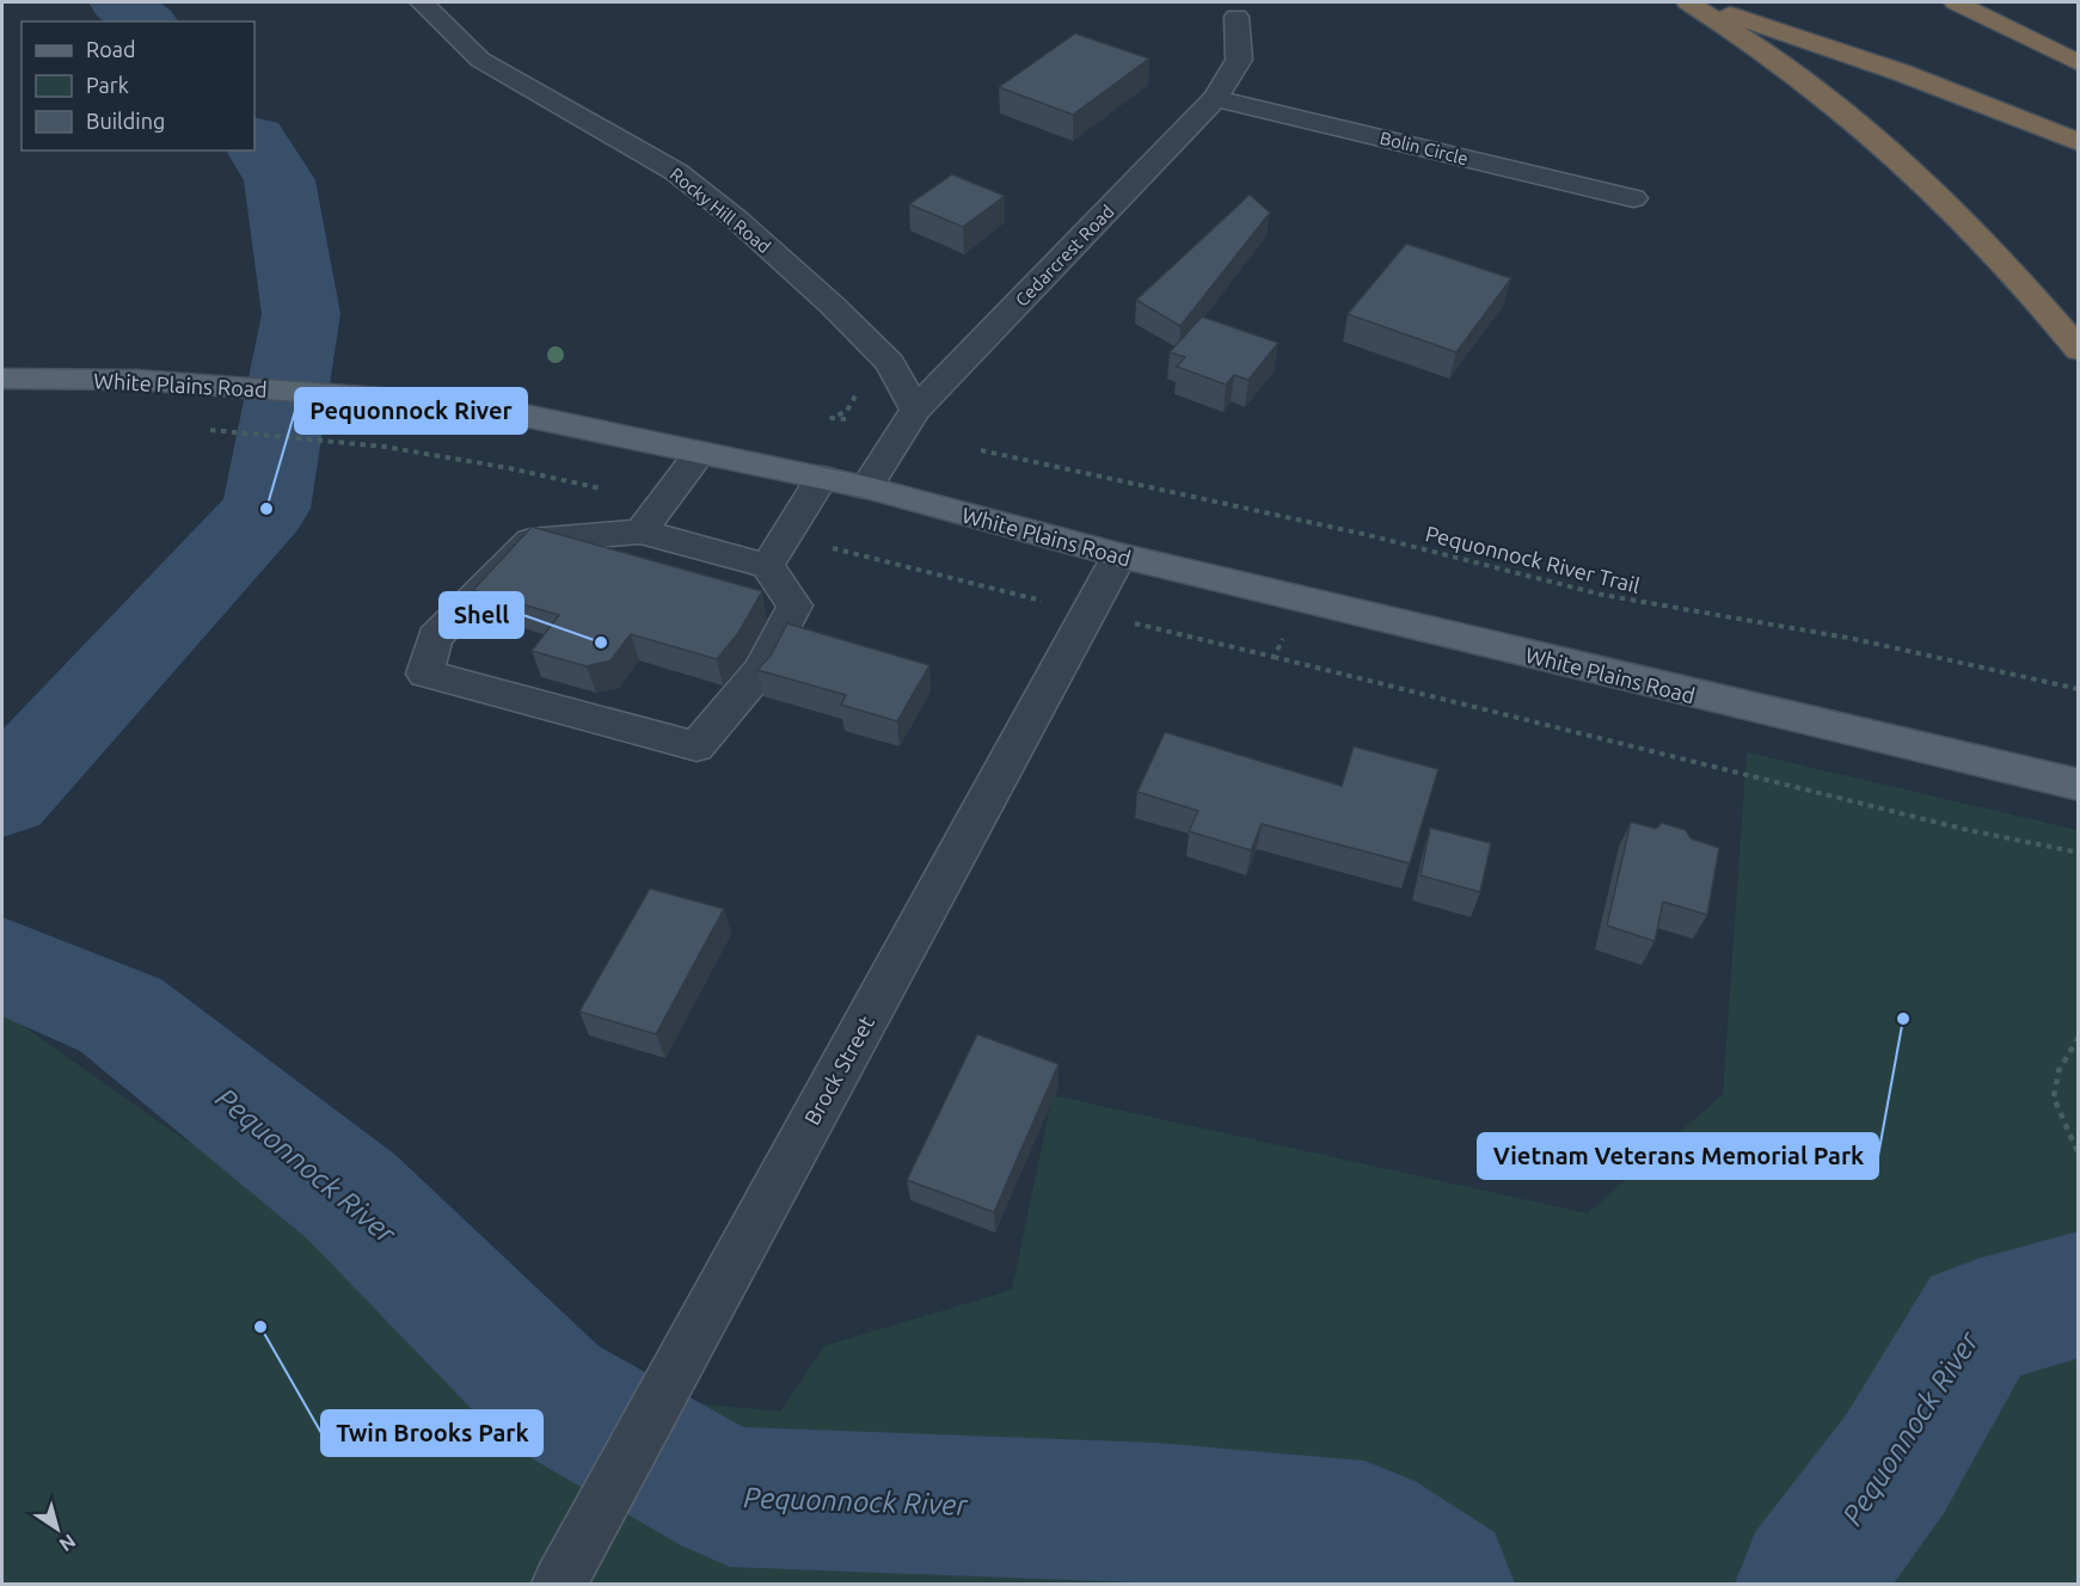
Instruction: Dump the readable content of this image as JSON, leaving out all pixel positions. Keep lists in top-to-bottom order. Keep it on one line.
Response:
{"streets":{"main road":["White Plains Road"],"street":["Bolin Circle","Rocky Hill Road","Cedarcrest Road","Brock Street"],"path":["Pequonnock River Trail"]},"crossings":[["Bolin Circle","Cedarcrest Road"],["Rocky Hill Road","Cedarcrest Road"],["Cedarcrest Road","White Plains Road"],["White Plains Road","Brock Street"]],"water":["Pequonnock River"],"places":["Pequonnock River","Shell","Vietnam Veterans Memorial Park","Twin Brooks Park"],"legend":["Road","Park","Building"],"north":"bottom right"}
